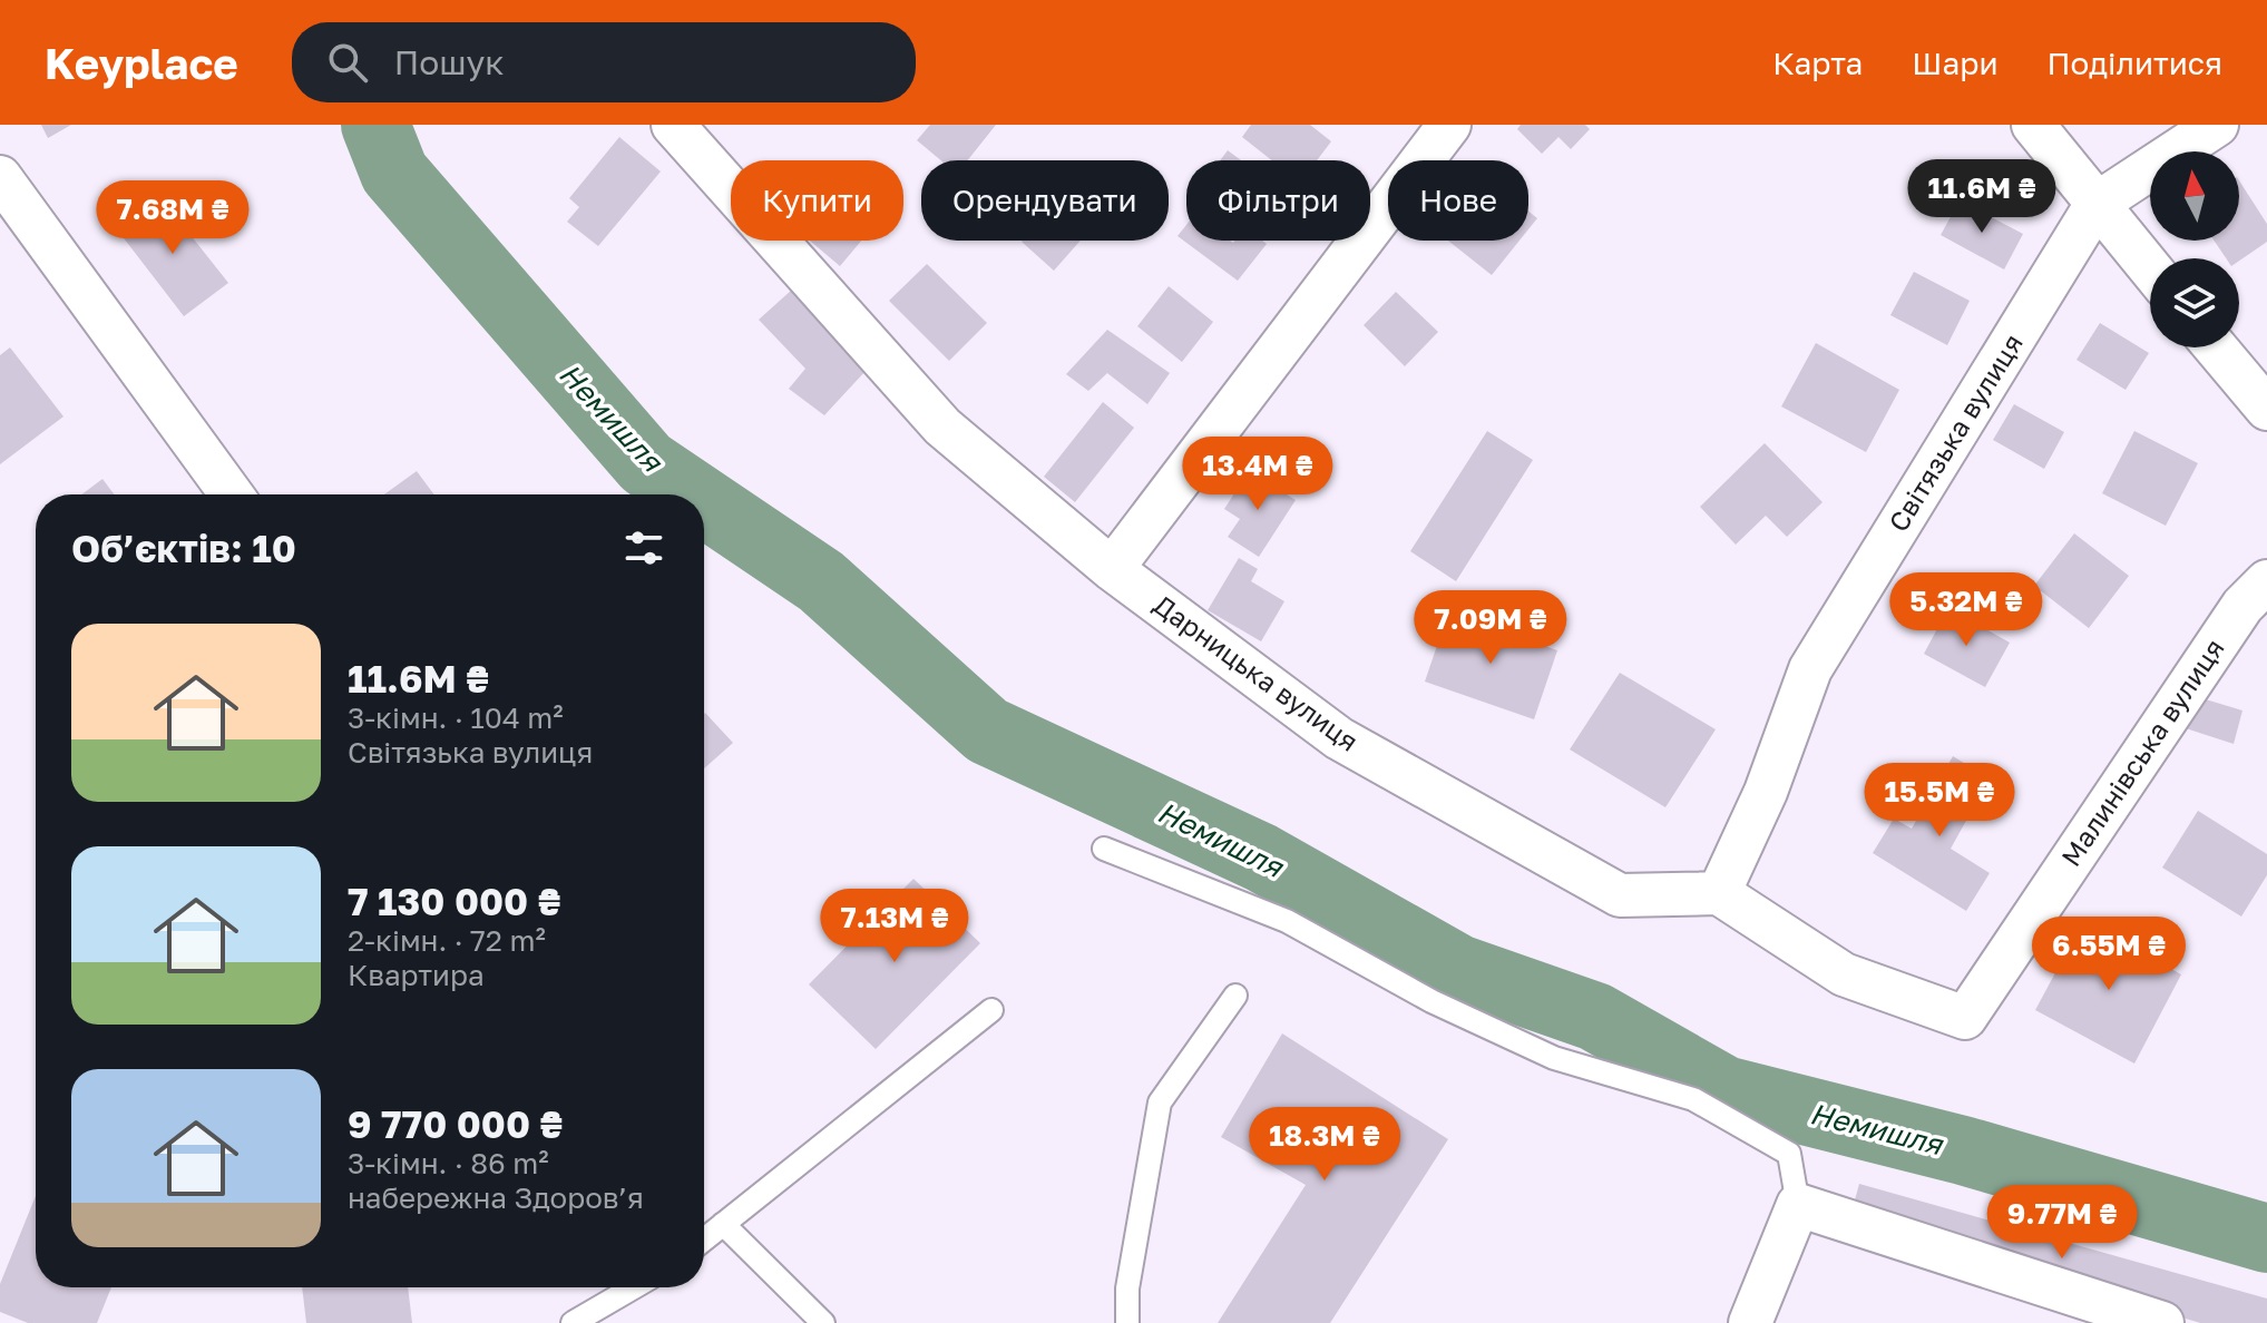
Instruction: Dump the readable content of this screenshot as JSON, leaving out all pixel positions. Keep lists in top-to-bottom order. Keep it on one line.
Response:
{"streets":{"street":["Світязька вулиця","Дарницька вулиця","Малинівська вулиця"]},"crossings":[["Світязька вулиця","Дарницька вулиця"],["Світязька вулиця","Малинівська вулиця"],["Дарницька вулиця","Малинівська вулиця"]],"water":["Немишля"],"north":"top","page":{"header":"Keyplace","search":"Пошук","nav":["Карта","Шари","Поділитися"],"price":["11.6M ₴","7.68M ₴","13.4M ₴","5.32M ₴","7.09M ₴","15.5M ₴","7.13M ₴","6.55M ₴","18.3M ₴","9.77M ₴"],"chip":["Купити","Орендувати","Фільтри","Нове"],"heading":"Об’єктів: 10","list":[{"name":"11.6M ₴","note":"3-кімн. · 104 m² · Світязька вулиця"},{"name":"7 130 000 ₴","note":"2-кімн. · 72 m² · Квартира"},{"name":"9 770 000 ₴","note":"3-кімн. · 86 m² · набережна Здоров’я"}]}}
